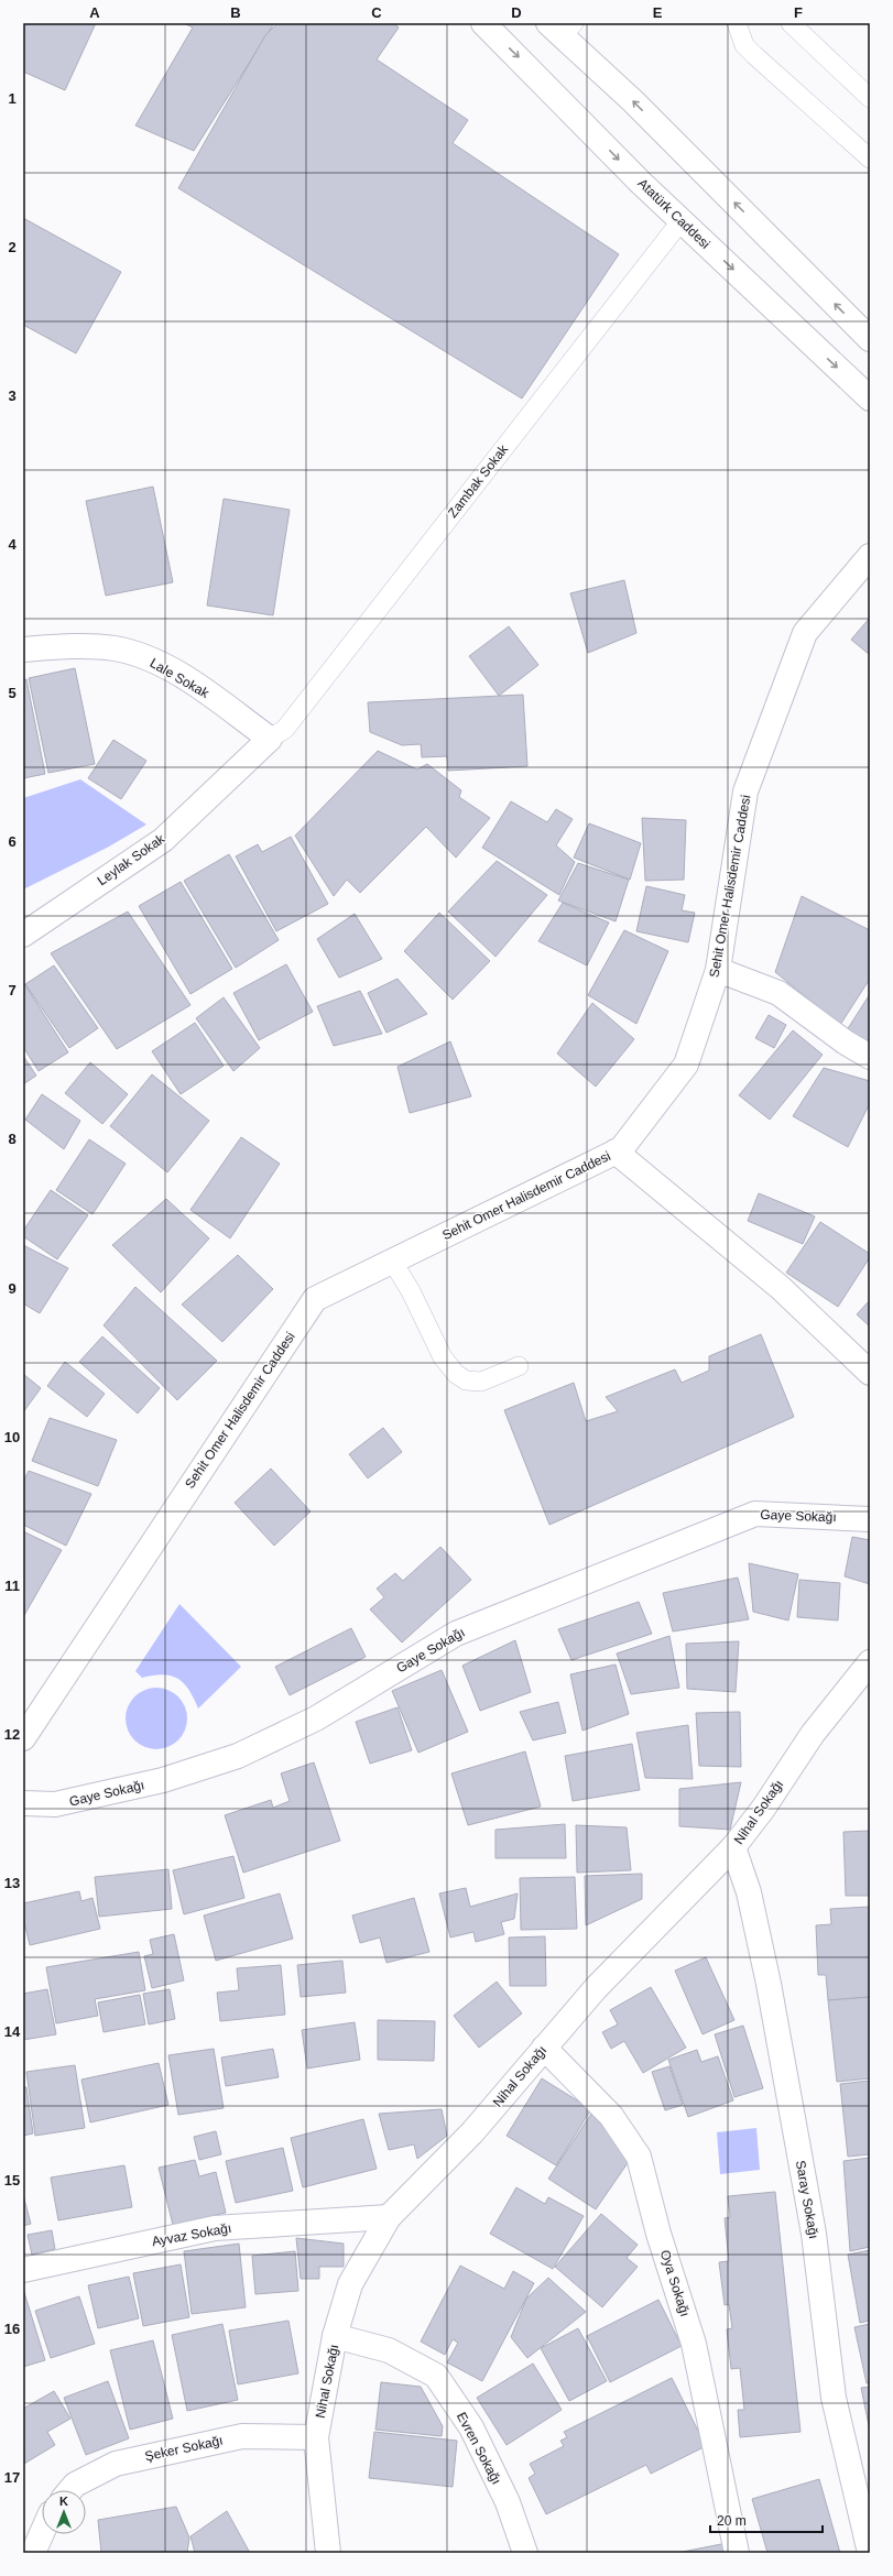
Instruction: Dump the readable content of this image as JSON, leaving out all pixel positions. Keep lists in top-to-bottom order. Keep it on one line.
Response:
{"streets":{"street":["Atatürk Caddesi","Lale Sokak","Leylak Sokak","Sehit Omer Halisdemir Caddesi","Gaye Sokağı","Nihal Sokağı","Saray Sokağı","Ayvaz Sokağı","Oya Sokağı","Şeker Sokağı","Evren Sokağı"],"lane":["Zambak Sokak"]},"crossings":[["Atatürk Caddesi","Zambak Sokak"],["Zambak Sokak","Lale Sokak"],["Zambak Sokak","Leylak Sokak"],["Lale Sokak","Leylak Sokak"],["Nihal Sokağı","Saray Sokağı"],["Nihal Sokağı","Ayvaz Sokağı"],["Nihal Sokağı","Oya Sokağı"],["Nihal Sokağı","Şeker Sokağı"],["Nihal Sokağı","Evren Sokağı"]],"scale_bar":"20 m","north":"top","grid":{"columns":["A","B","C","D","E","F"],"rows":["1","2","3","4","5","6","7","8","9","10","11","12","13","14","15","16","17"]}}
